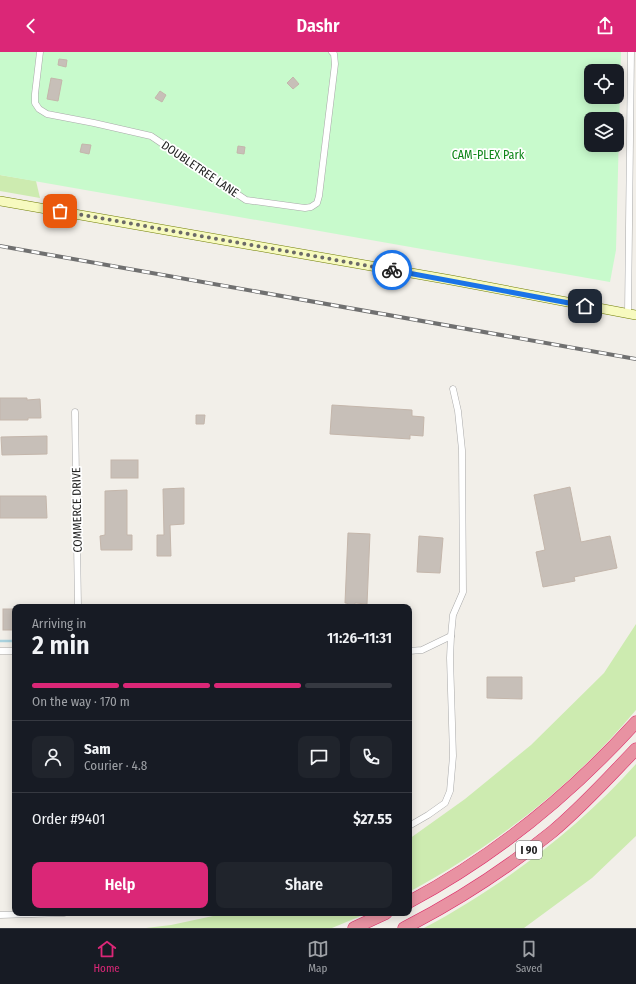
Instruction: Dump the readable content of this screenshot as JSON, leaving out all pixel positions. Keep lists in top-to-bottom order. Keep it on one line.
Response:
{"streets":{"highway":["I 90"],"street":["DOUBLETREE LANE","COMMERCE DRIVE"]},"parks":["CAM-PLEX Park"],"page":{"header":"Dashr","heading":["2 min","Arriving in","11:26–11:31"],"panel":["Sam","Courier · 4.8","Order #9401","$27.55"],"bar":"On the way · 170 m","buttons":["Help","Share"],"tabs":["Home","Map","Saved"]}}
